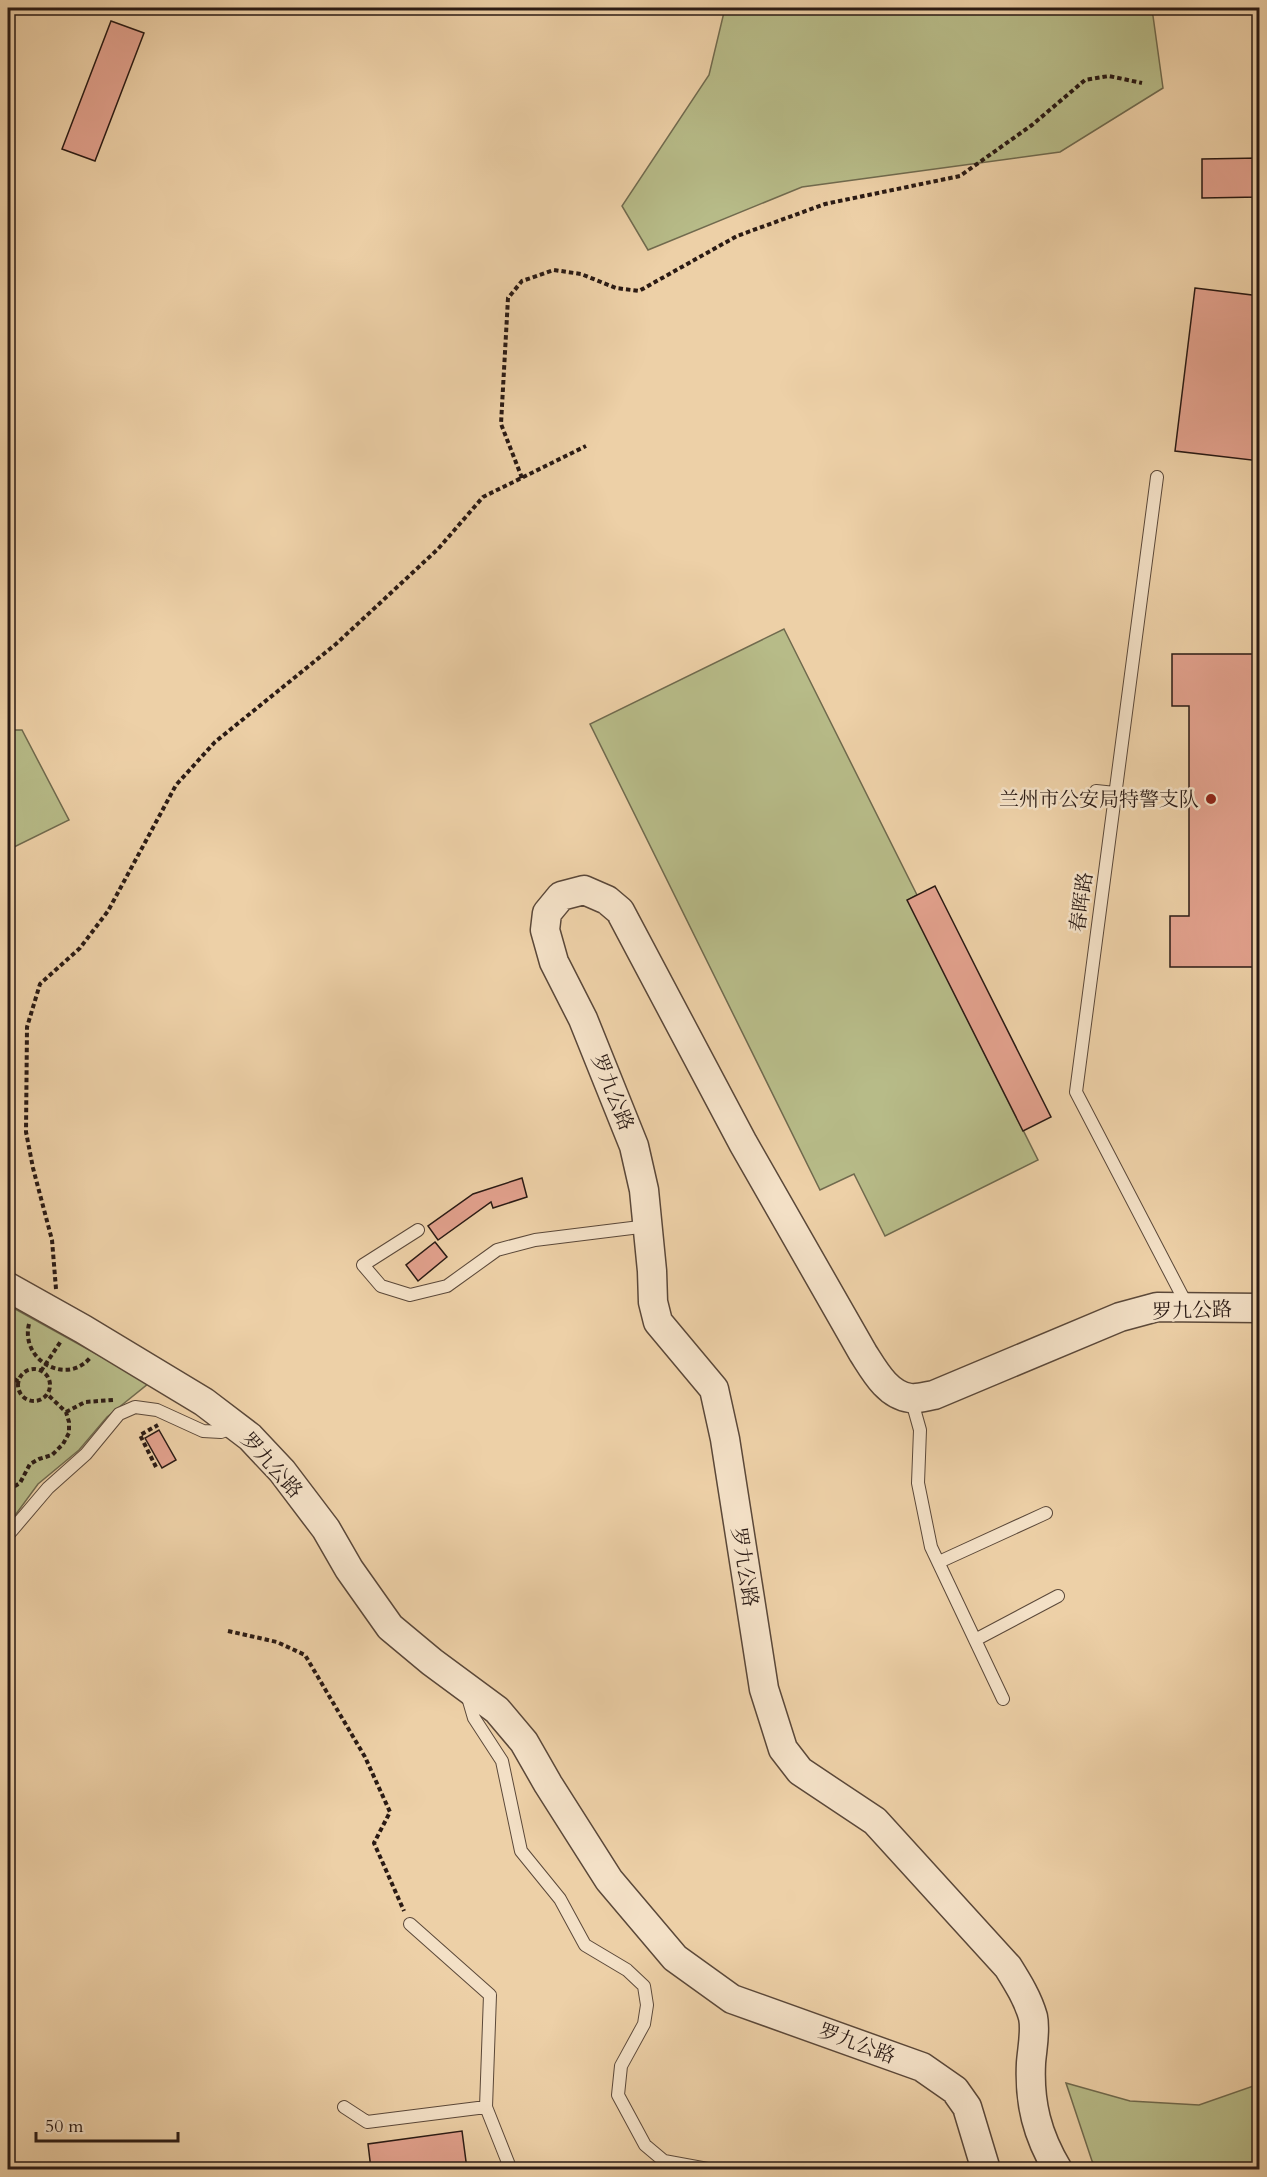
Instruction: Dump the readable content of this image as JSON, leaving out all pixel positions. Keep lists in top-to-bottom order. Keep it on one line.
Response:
{"streets":{"street":["罗九公路"],"lane":["春晖路"]},"crossings":[["春晖路","罗九公路"]],"places":["兰州市公安局特警支队"],"scale_bar":"50 m"}
